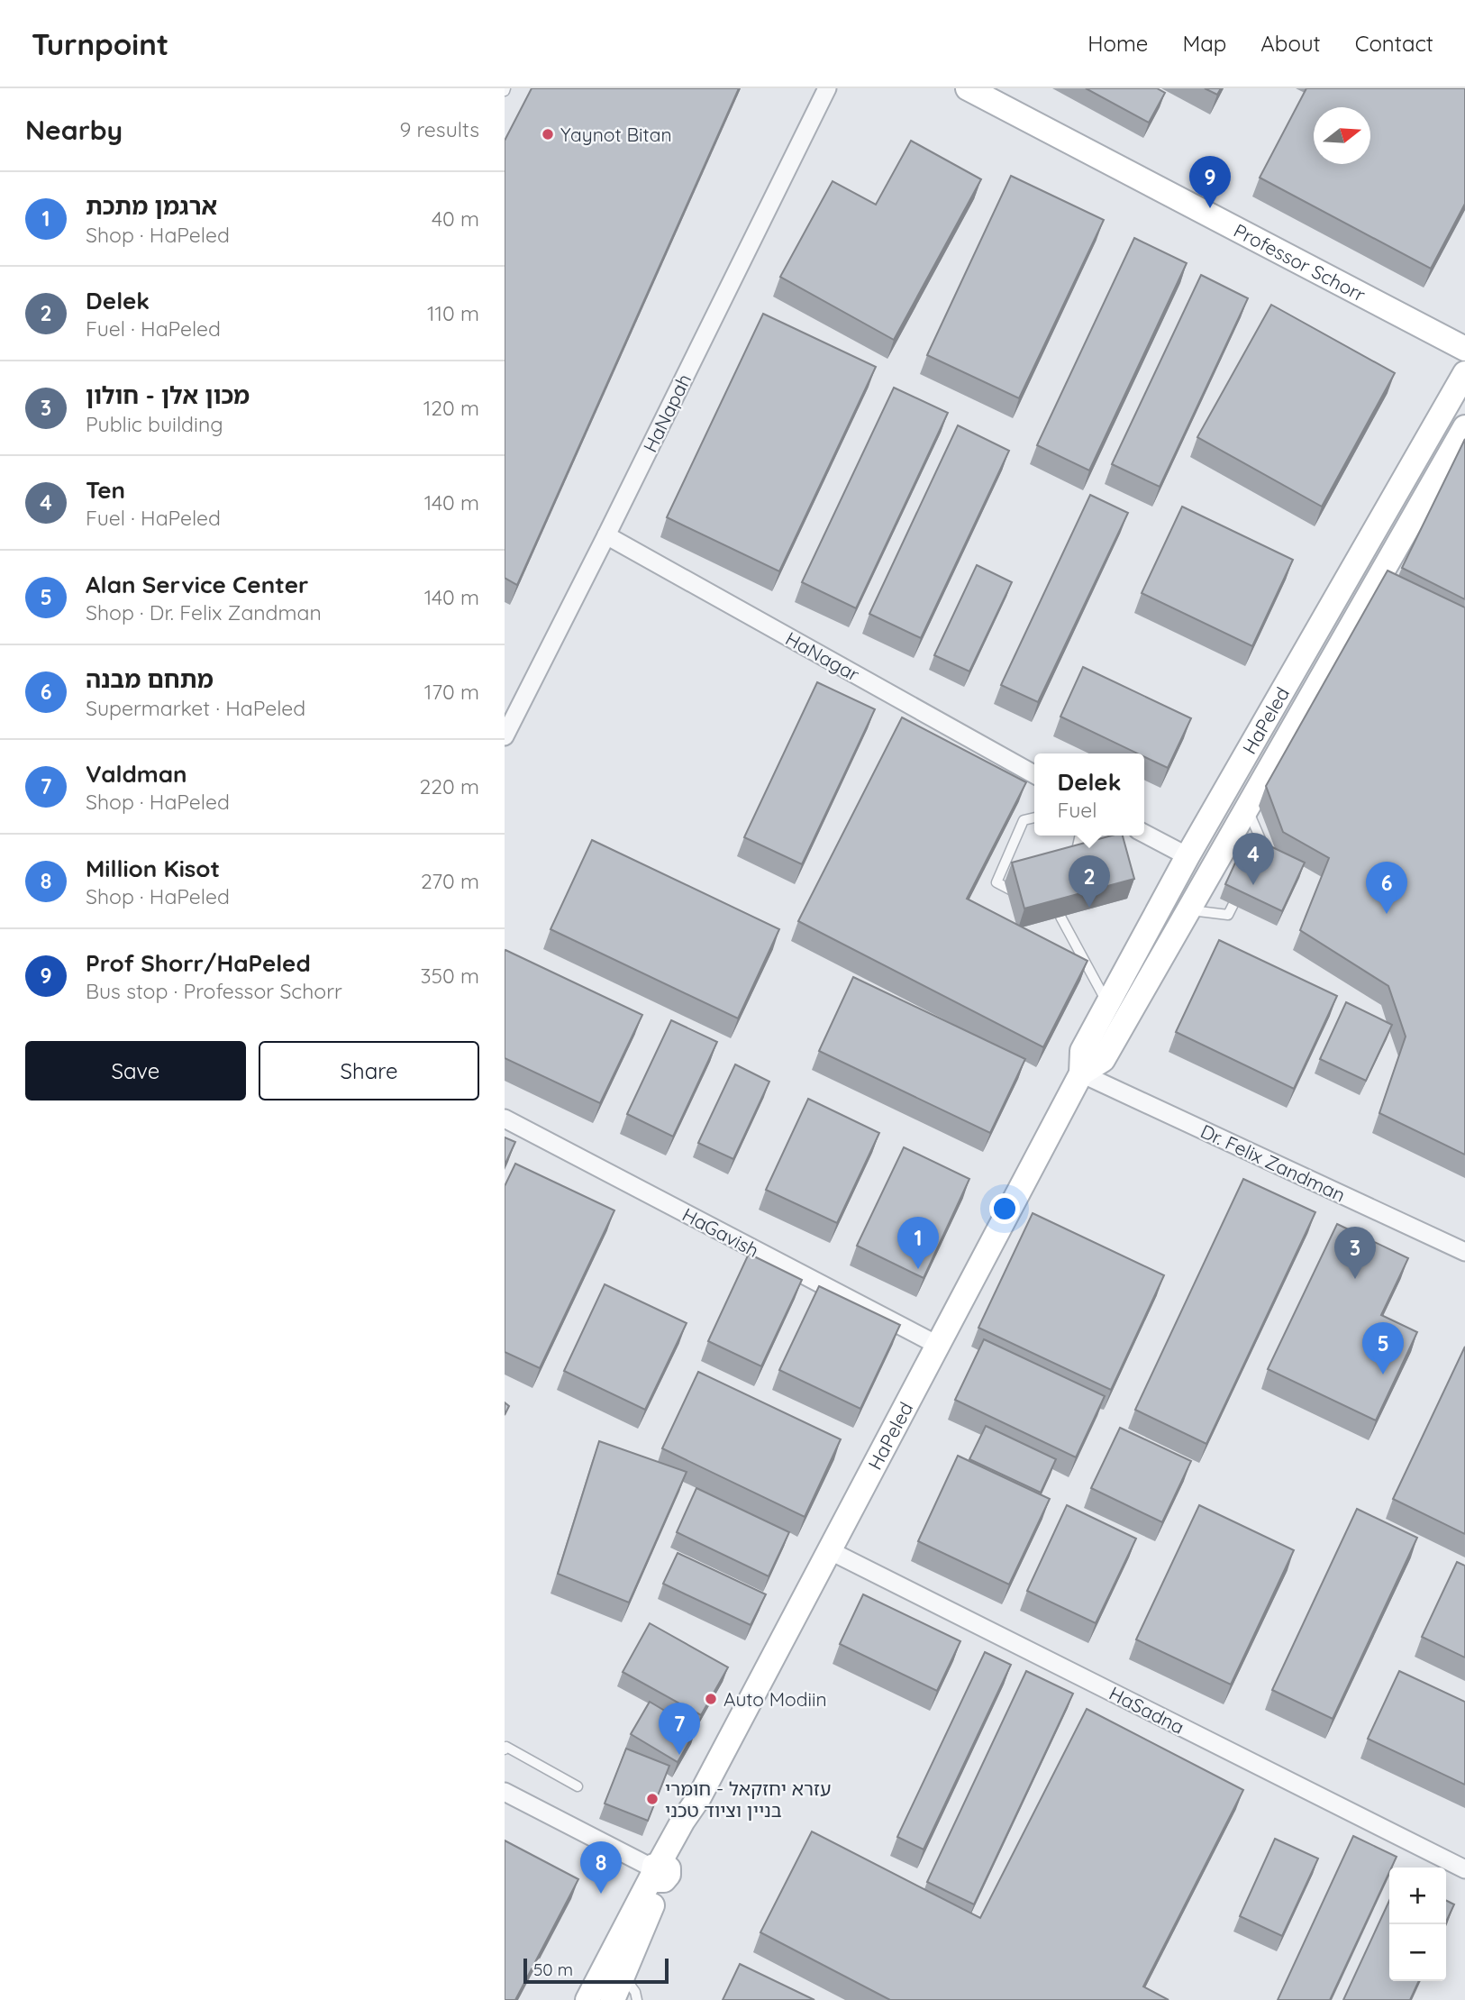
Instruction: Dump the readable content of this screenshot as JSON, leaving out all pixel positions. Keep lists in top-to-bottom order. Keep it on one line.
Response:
{"streets":{"street":["Professor Schorr","HaNapah","HaNagar","HaPeled","Dr. Felix Zandman","HaGavish","HaSadna"]},"crossings":[["HaNapah","HaNagar"],["HaPeled","Dr. Felix Zandman"],["HaPeled","HaGavish"],["HaPeled","HaSadna"]],"places":["Yaynot Bitan","Auto Modiin","עזרא יחזקאל - חומרי בניין וציוד טכני"],"scale_bar":"50 m","north":"right","page":{"header":"Turnpoint","nav":["Home","Map","About","Contact"],"heading":["Nearby","9 results"],"pins":["9","4","2","6","1","3","5","7","8"],"list":[{"mark":"1","name":"ארגמן מתכת","note":"Shop · HaPeled","value":"40 m"},{"mark":"2","name":"Delek","note":"Fuel · HaPeled","value":"110 m"},{"mark":"3","name":"מכון אלן - חולון","note":"Public building","value":"120 m"},{"mark":"4","name":"Ten","note":"Fuel · HaPeled","value":"140 m"},{"mark":"5","name":"Alan Service Center","note":"Shop · Dr. Felix Zandman","value":"140 m"},{"mark":"6","name":"מתחם מבנה","note":"Supermarket · HaPeled","value":"170 m"},{"mark":"7","name":"Valdman","note":"Shop · HaPeled","value":"220 m"},{"mark":"8","name":"Million Kisot","note":"Shop · HaPeled","value":"270 m"},{"mark":"9","name":"Prof Shorr/HaPeled","note":"Bus stop · Professor Schorr","value":"350 m"}],"popup":["Delek","Fuel"],"buttons":["Save","Share"],"map_buttons":["+","−"],"scale":"50 m"}}
